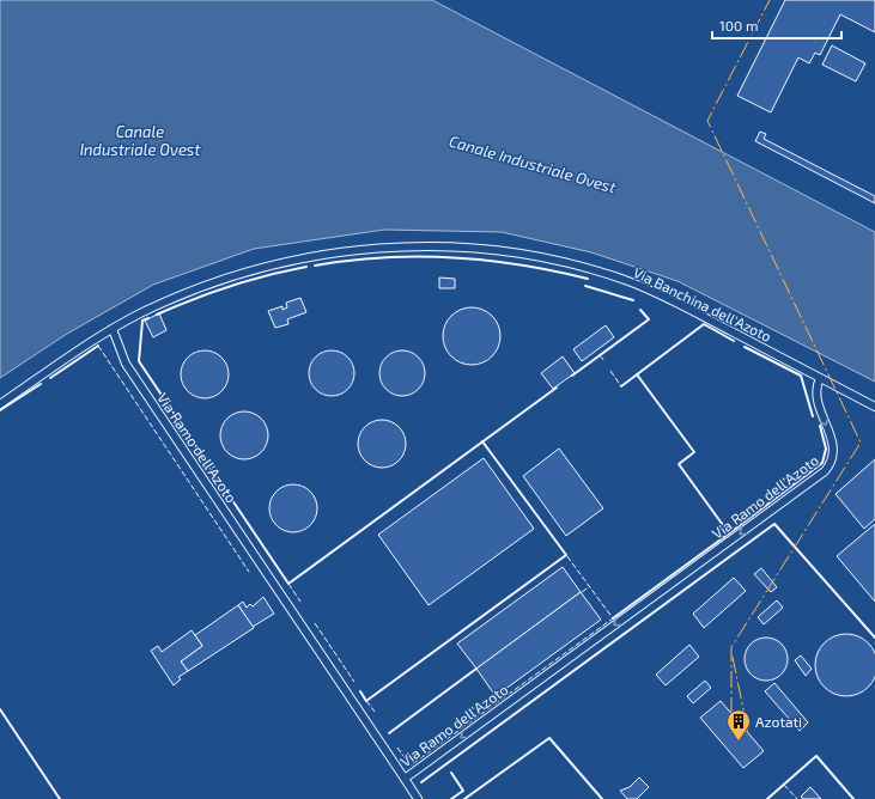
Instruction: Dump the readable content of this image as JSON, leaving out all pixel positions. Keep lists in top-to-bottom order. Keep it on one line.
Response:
{"streets":{"street":["Via Banchina dell'Azoto","Via Ramo dell'Azoto"]},"crossings":[["Via Banchina dell'Azoto","Via Ramo dell'Azoto"]],"one_way":["Via Ramo dell'Azoto"],"water":["Canale Industriale Ovest"],"places":{"building":["Azotati"]},"scale_bar":"100 m"}
